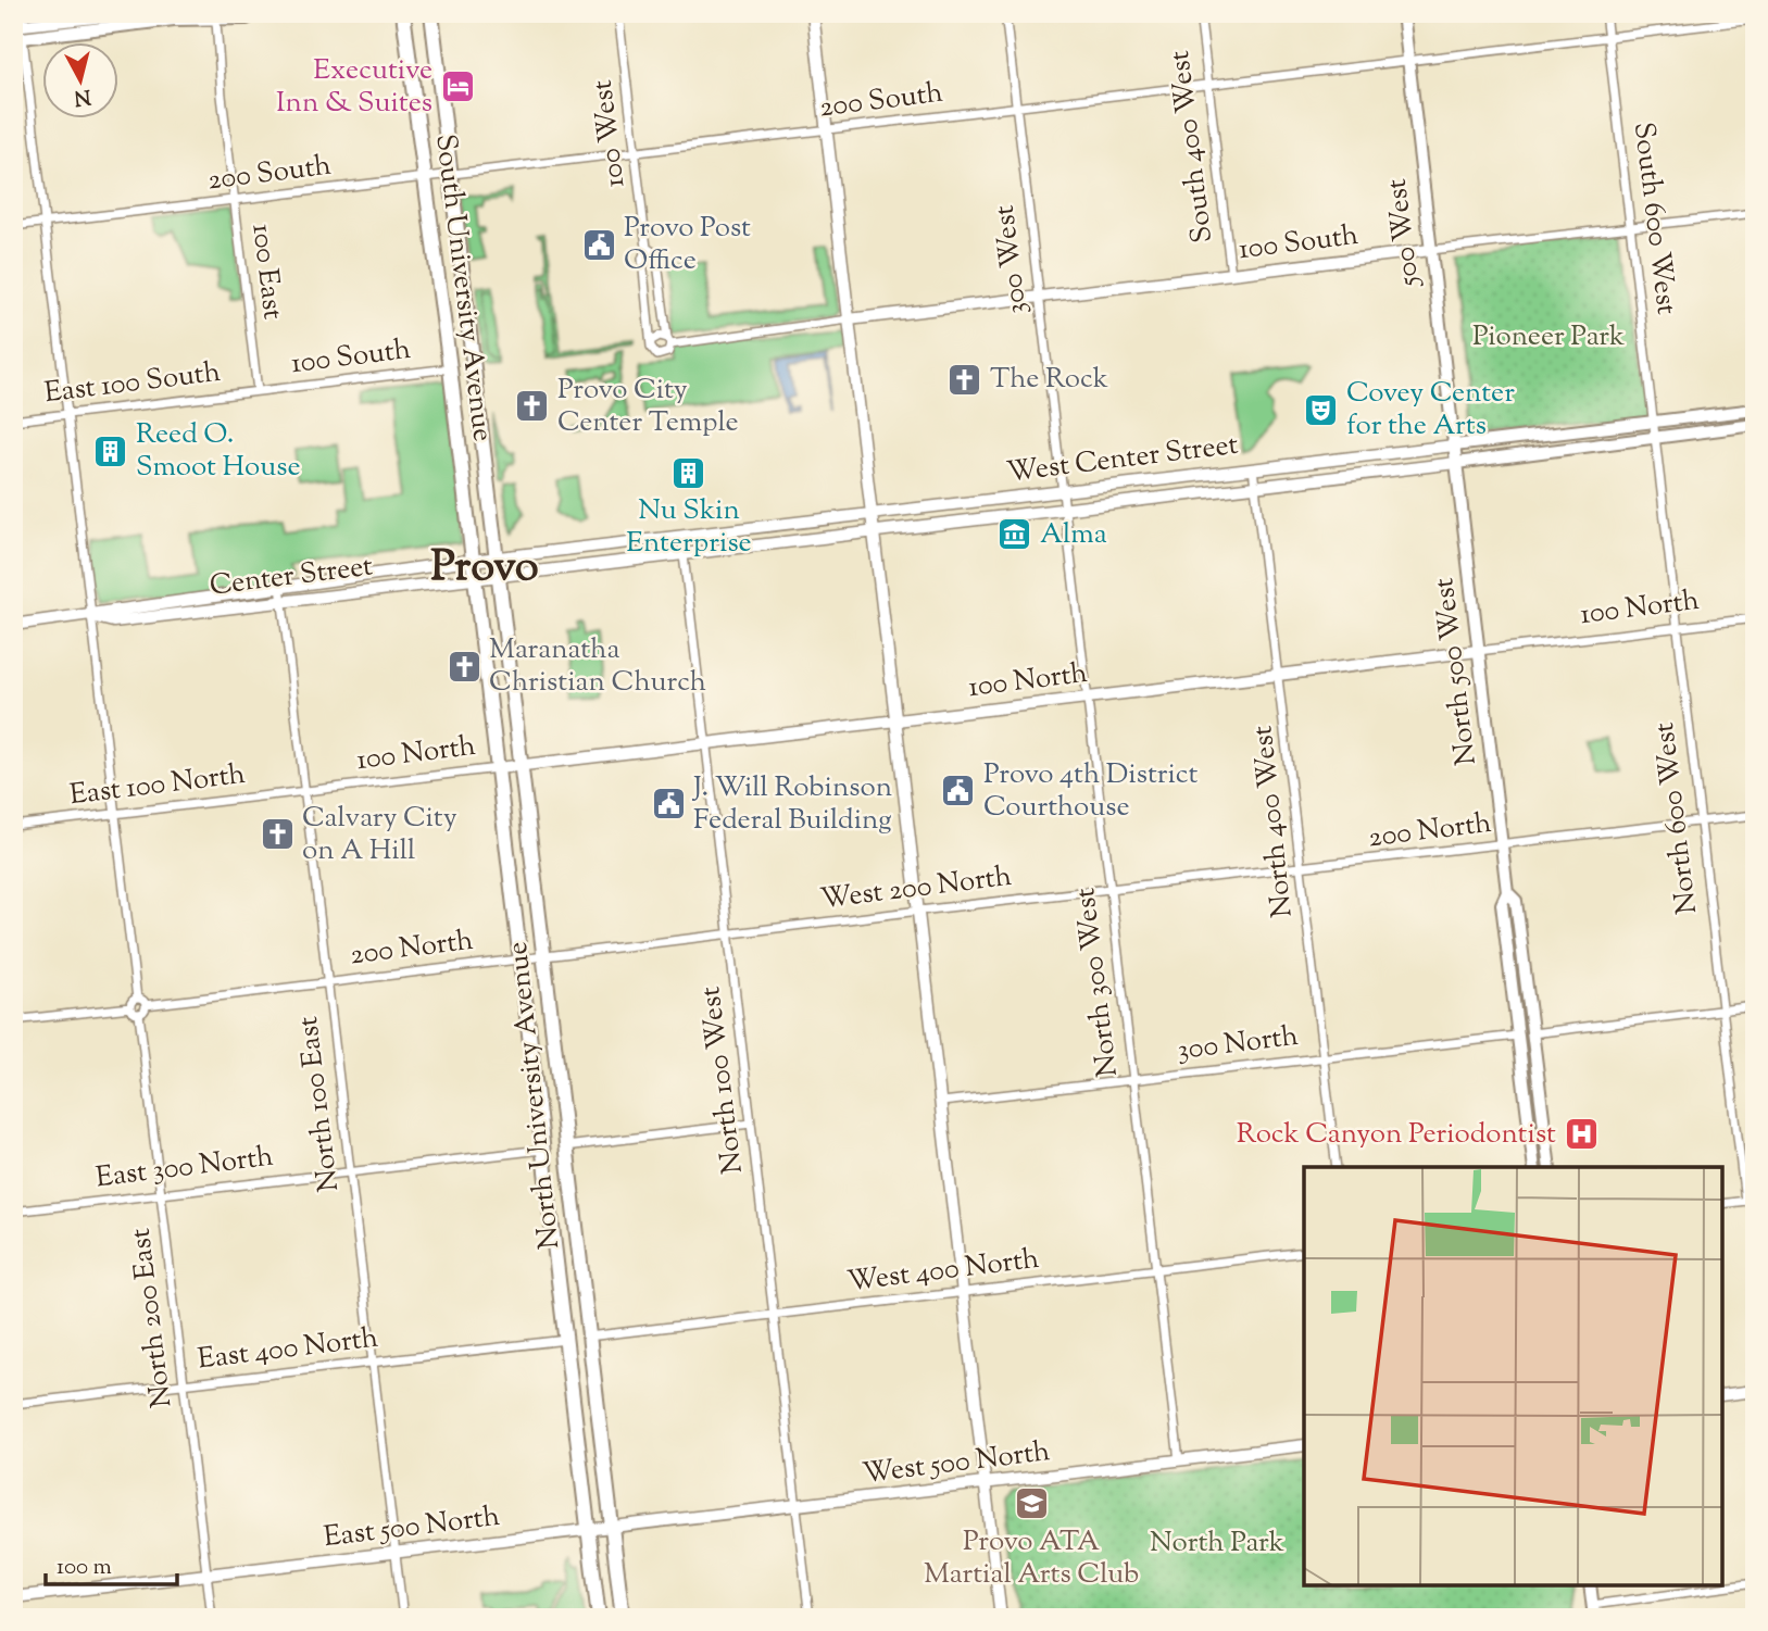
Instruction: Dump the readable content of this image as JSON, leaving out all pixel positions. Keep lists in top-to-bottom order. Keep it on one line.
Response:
{"streets":{"highway":["South University Avenue","North University Avenue"],"main road":["500 West","West Center Street","North 500 West"],"street":["200 South","100 West","South 400 West","South 600 West","100 South","300 West","100 East","East 100 South","Center Street","100 North","East 100 North","North 600 West","North 400 West","200 North","West 200 North","North 300 West","300 North","North 100 West","North 100 East","East 300 North","West 400 North","North 200 East","East 400 North","West 500 North","East 500 North"]},"crossings":[["200 South","100 West"],["200 South","South 400 West"],["200 South","South 600 West"],["200 South","500 West"],["200 South","300 West"],["200 South","100 East"],["200 South","South University Avenue"],["South 400 West","100 South"],["South 600 West","100 South"],["South 600 West","West Center Street"],["South 600 West","North 600 West"],["500 West","100 South"],["500 West","West Center Street"],["500 West","North 500 West"],["100 South","300 West"],["100 South","100 East"],["100 South","South University Avenue"],["100 South","East 100 South"],["300 West","West Center Street"],["300 West","North 300 West"],["100 East","East 100 South"],["South University Avenue","West Center Street"],["South University Avenue","Center Street"],["South University Avenue","North University Avenue"],["West Center Street","Center Street"],["West Center Street","North 500 West"],["West Center Street","North 600 West"],["West Center Street","North 400 West"],["West Center Street","North 300 West"],["West Center Street","North 100 West"],["West Center Street","North University Avenue"],["Center Street","North University Avenue"],["Center Street","North 100 East"],["100 North","North 500 West"],["100 North","East 100 North"],["100 North","North 600 West"],["100 North","North 400 West"],["100 North","North 300 West"],["100 North","North 100 West"],["100 North","North University Avenue"],["100 North","North 100 East"],["North 500 West","200 North"],["North 500 West","300 North"],["East 100 North","North 100 East"],["North 600 West","200 North"],["North 400 West","200 North"],["North 400 West","300 North"],["200 North","West 200 North"],["200 North","North 300 West"],["200 North","North 100 West"],["200 North","North University Avenue"],["200 North","North 100 East"],["West 200 North","North 300 West"],["West 200 North","North 100 West"],["North 300 West","300 North"],["North 300 West","West 400 North"],["North 300 West","West 500 North"],["North 100 West","West 400 North"],["North 100 West","West 500 North"],["North University Avenue","East 300 North"],["North University Avenue","West 400 North"],["North University Avenue","East 400 North"],["North University Avenue","West 500 North"],["North University Avenue","East 500 North"],["North 100 East","East 300 North"],["North 100 East","East 400 North"],["North 100 East","East 500 North"],["East 300 North","North 200 East"],["North 200 East","East 400 North"],["North 200 East","East 500 North"],["West 500 North","East 500 North"]],"districts":["Provo"],"parks":["Pioneer Park","North Park"],"places":{"hotel":["Executive Inn & Suites"],"public building":["Provo Post Office","Provo 4th District Courthouse","J. Will Robinson Federal Building"],"church":["The Rock","Provo City Center Temple","Maranatha Christian Church","Calvary City on A Hill"],"theatre":["Covey Center for the Arts"],"building":["Reed O. Smoot House","Nu Skin Enterprise"],"museum":["Alma"],"hospital":["Rock Canyon Periodontist"],"school or university":["Provo ATA Martial Arts Club"]},"scale_bar":"100 m","north":"bottom"}
